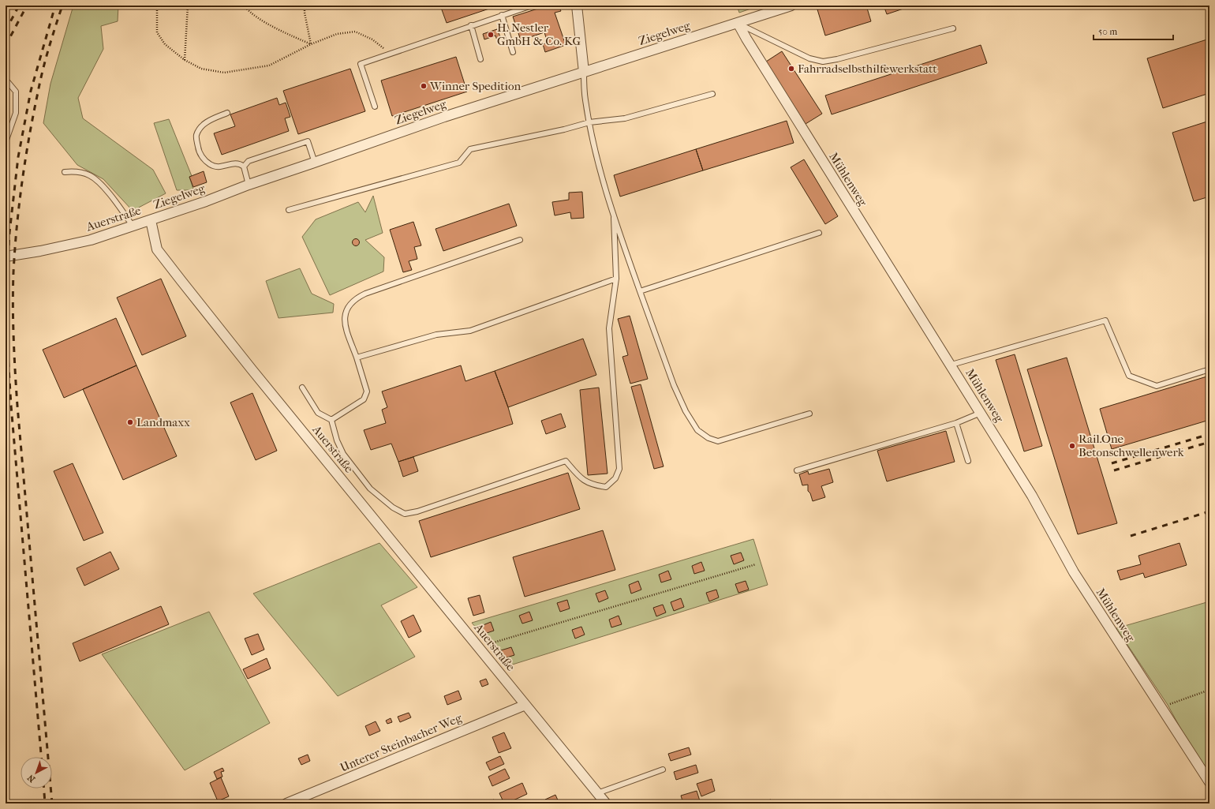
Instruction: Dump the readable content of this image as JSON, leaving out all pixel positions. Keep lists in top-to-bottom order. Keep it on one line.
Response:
{"streets":{"street":["Ziegelweg","Mühlenweg","Auerstraße","Unterer Steinbacher Weg"]},"crossings":[["Ziegelweg","Mühlenweg"],["Ziegelweg","Auerstraße"],["Auerstraße","Unterer Steinbacher Weg"]],"places":["H. Nestler GmbH & Co. KG","Fahrradselbsthilfewerkstatt","Winner Spedition","Landmaxx","Rail.One Betonschwellenwerk"],"scale_bar":"50 m","north":"bottom left"}
